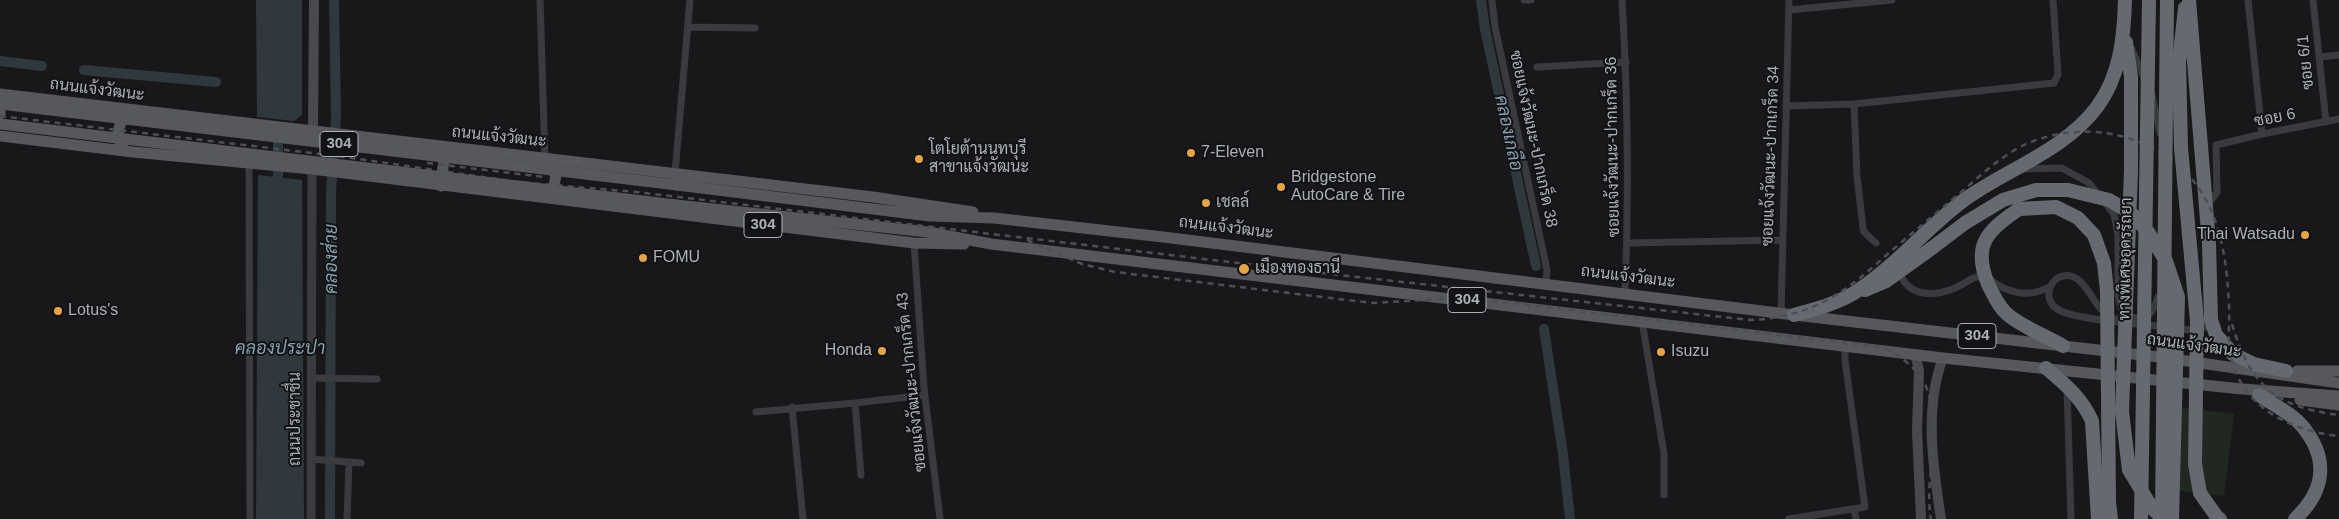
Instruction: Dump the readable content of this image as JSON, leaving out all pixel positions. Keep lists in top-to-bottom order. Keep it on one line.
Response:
{"streets":{"highway":["ทางพิเศษอุดรรัถยา"],"main road":["ถนนแจ้งวัฒนะ","304"],"street":["ซอย 6/1","ซอย 6","ซอยแจ้งวัฒนะ-ปากเกร็ด 38","ซอยแจ้งวัฒนะ-ปากเกร็ด 36","ซอยแจ้งวัฒนะ-ปากเกร็ด 34","ซอยแจ้งวัฒนะ-ปากเกร็ด 43","ถนนประชาชื่น"]},"crossings":[["ซอย 6/1","ซอย 6"],["ถนนแจ้งวัฒนะ","ซอยแจ้งวัฒนะ-ปากเกร็ด 38"],["ถนนแจ้งวัฒนะ","ซอยแจ้งวัฒนะ-ปากเกร็ด 36"],["ถนนแจ้งวัฒนะ","ซอยแจ้งวัฒนะ-ปากเกร็ด 34"],["304","ซอยแจ้งวัฒนะ-ปากเกร็ด 43"],["304","ถนนประชาชื่น"]],"water":["คลองเกลือ","คลองส่วย","คลองประปา"],"places":["7-Eleven","โตโยต้านนทบุรี สาขาแจ้งวัฒนะ","Bridgestone AutoCare & Tire","เชลล์","Thai Watsadu","FOMU","เมืองทองธานี","Lotus's","Honda","Isuzu"]}
